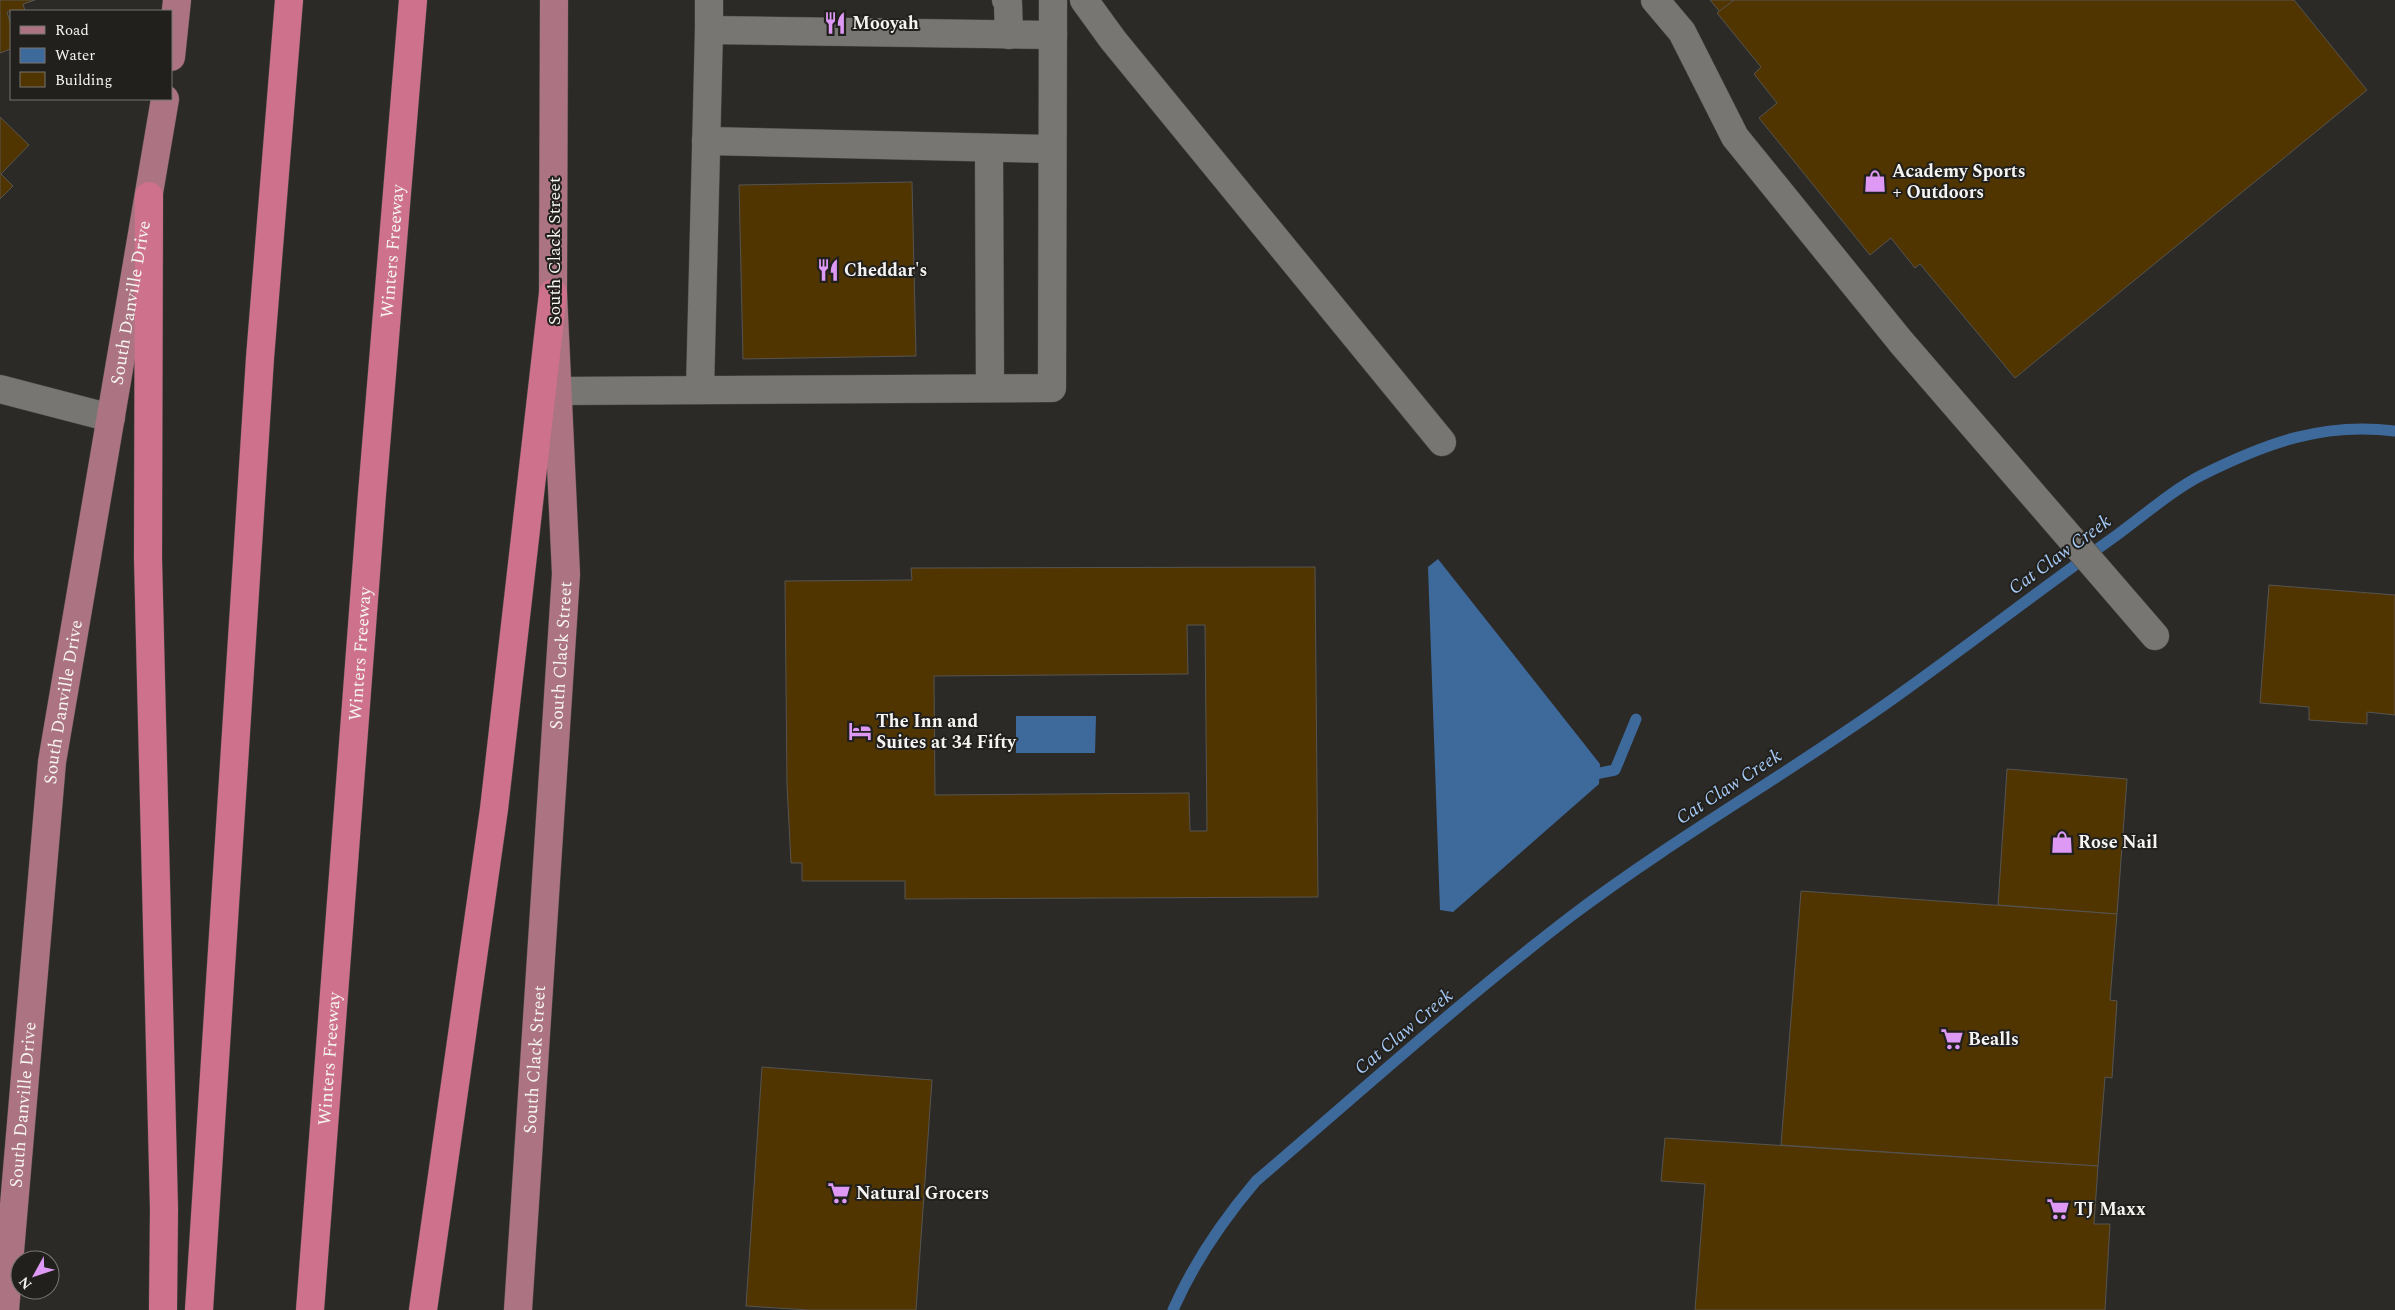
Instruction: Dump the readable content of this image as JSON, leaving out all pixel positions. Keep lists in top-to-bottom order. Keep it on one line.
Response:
{"streets":{"highway":["Winters Freeway"],"main road":["South Clack Street","South Danville Drive"]},"water":["Cat Claw Creek"],"places":{"restaurant":["Mooyah","Cheddar's"],"shop":["Academy Sports + Outdoors","Rose Nail"],"hotel":["The Inn and Suites at 34 Fifty"],"supermarket":["Bealls","Natural Grocers","TJ Maxx"]},"legend":["Road","Water","Building"],"north":"bottom left"}
